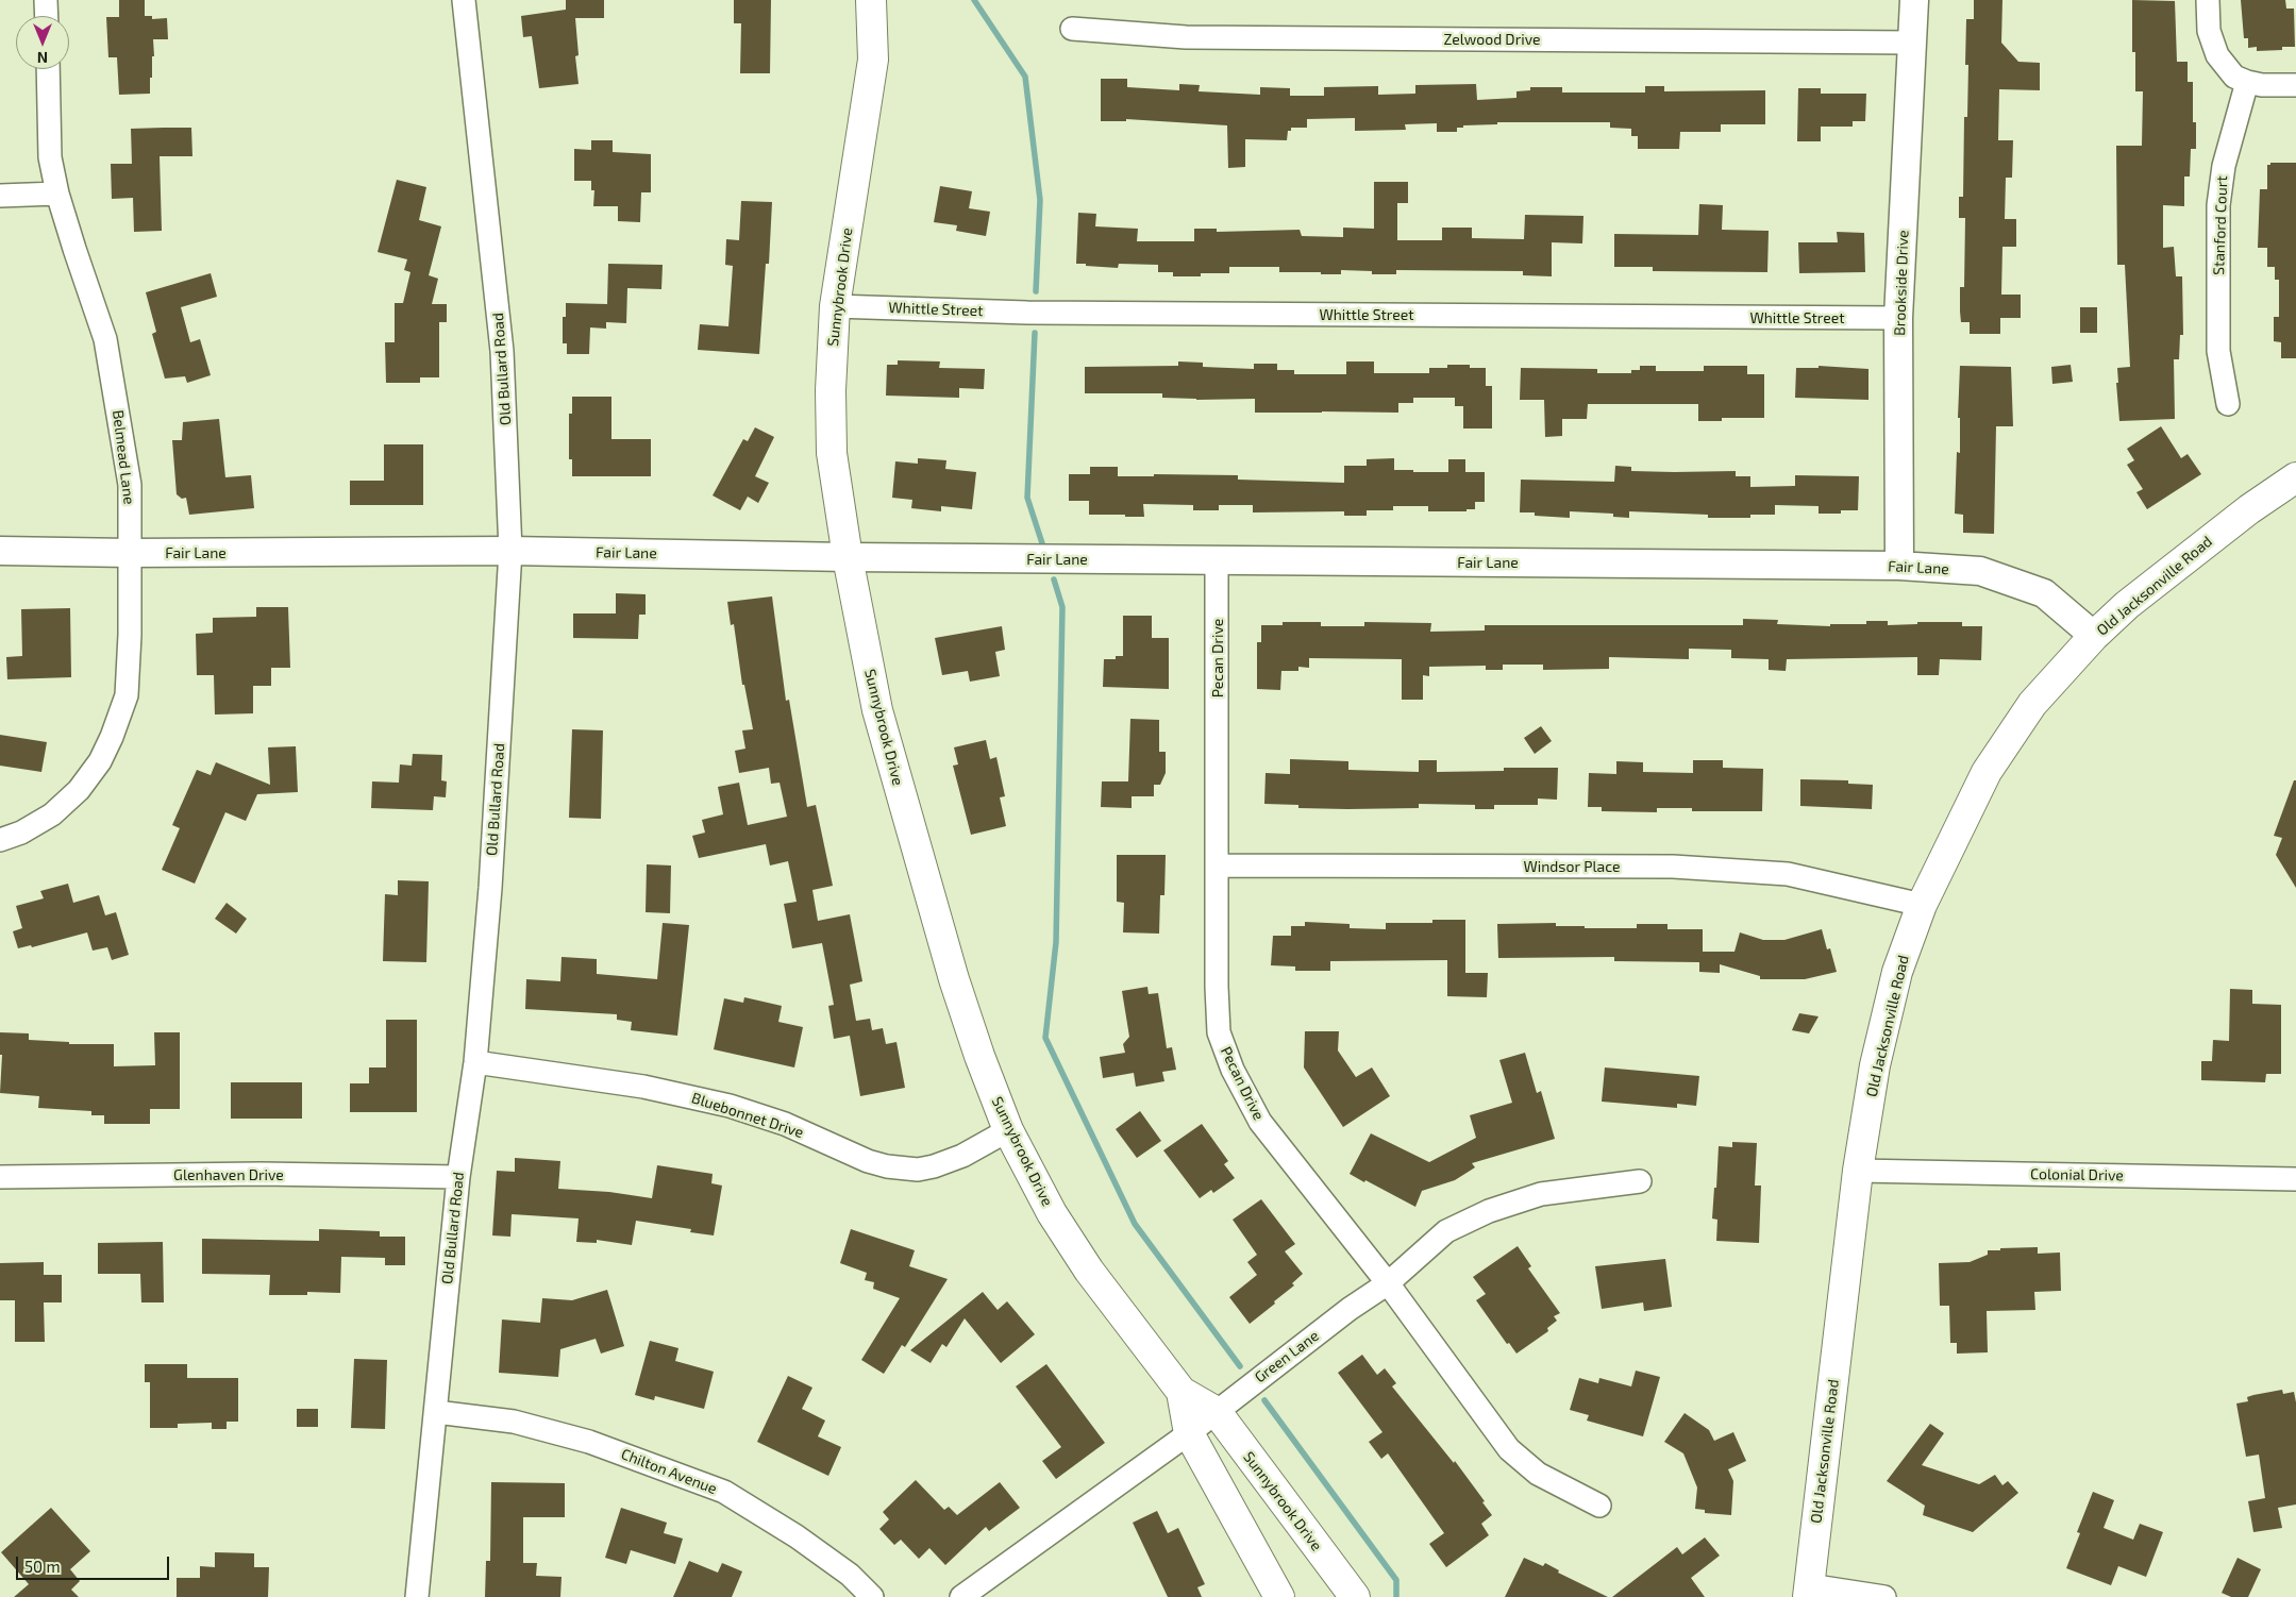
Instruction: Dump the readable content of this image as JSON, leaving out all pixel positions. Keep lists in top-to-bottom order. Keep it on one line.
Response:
{"streets":{"main road":["Sunnybrook Drive","Old Jacksonville Road"],"street":["Zelwood Drive","Stanford Court","Brookside Drive","Whittle Street","Old Bullard Road","Belmead Lane","Fair Lane","Pecan Drive","Windsor Place","Bluebonnet Drive","Glenhaven Drive","Colonial Drive","Green Lane","Chilton Avenue"]},"crossings":[["Zelwood Drive","Brookside Drive"],["Brookside Drive","Whittle Street"],["Brookside Drive","Fair Lane"],["Sunnybrook Drive","Whittle Street"],["Sunnybrook Drive","Fair Lane"],["Sunnybrook Drive","Bluebonnet Drive"],["Sunnybrook Drive","Green Lane"],["Old Bullard Road","Fair Lane"],["Old Bullard Road","Bluebonnet Drive"],["Old Bullard Road","Glenhaven Drive"],["Old Bullard Road","Chilton Avenue"],["Belmead Lane","Fair Lane"],["Fair Lane","Old Jacksonville Road"],["Fair Lane","Pecan Drive"],["Old Jacksonville Road","Windsor Place"],["Old Jacksonville Road","Colonial Drive"],["Pecan Drive","Windsor Place"],["Pecan Drive","Green Lane"]],"scale_bar":"50 m","north":"bottom"}
